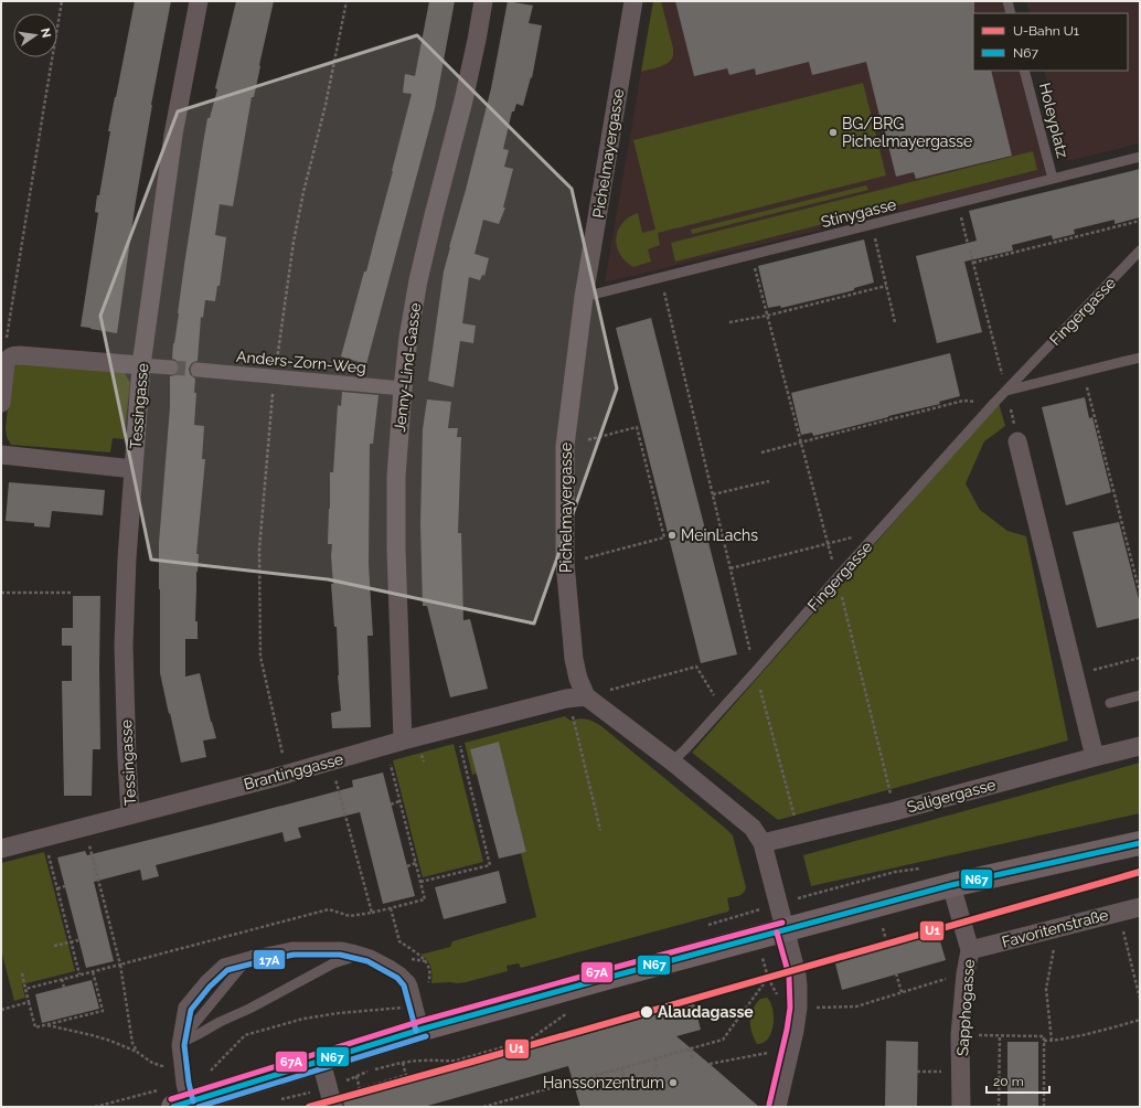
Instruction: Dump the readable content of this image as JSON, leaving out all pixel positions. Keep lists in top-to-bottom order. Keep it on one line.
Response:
{"streets":{"street":["Pichelmayergasse","Anders-Zorn-Weg","Jenny-Lind-Gasse","Tessingasse","Brantinggasse","Saligergasse","Favoritenstraße","Sapphogasse"],"lane":["Holeyplatz","Stinygasse","Fingergasse"]},"crossings":[["Holeyplatz","Stinygasse"],["Pichelmayergasse","Stinygasse"],["Pichelmayergasse","Brantinggasse"],["Anders-Zorn-Weg","Jenny-Lind-Gasse"],["Jenny-Lind-Gasse","Brantinggasse"],["Tessingasse","Brantinggasse"],["Favoritenstraße","Sapphogasse"]],"places":["BG/BRG Pichelmayergasse","MeinLachs","Alaudagasse","Hanssonzentrum"],"lines":["transit line N67","metro line U1","transit line 67A","transit line 17A"],"legend":["U-Bahn U1","N67"],"scale_bar":"20 m","north":"right"}
